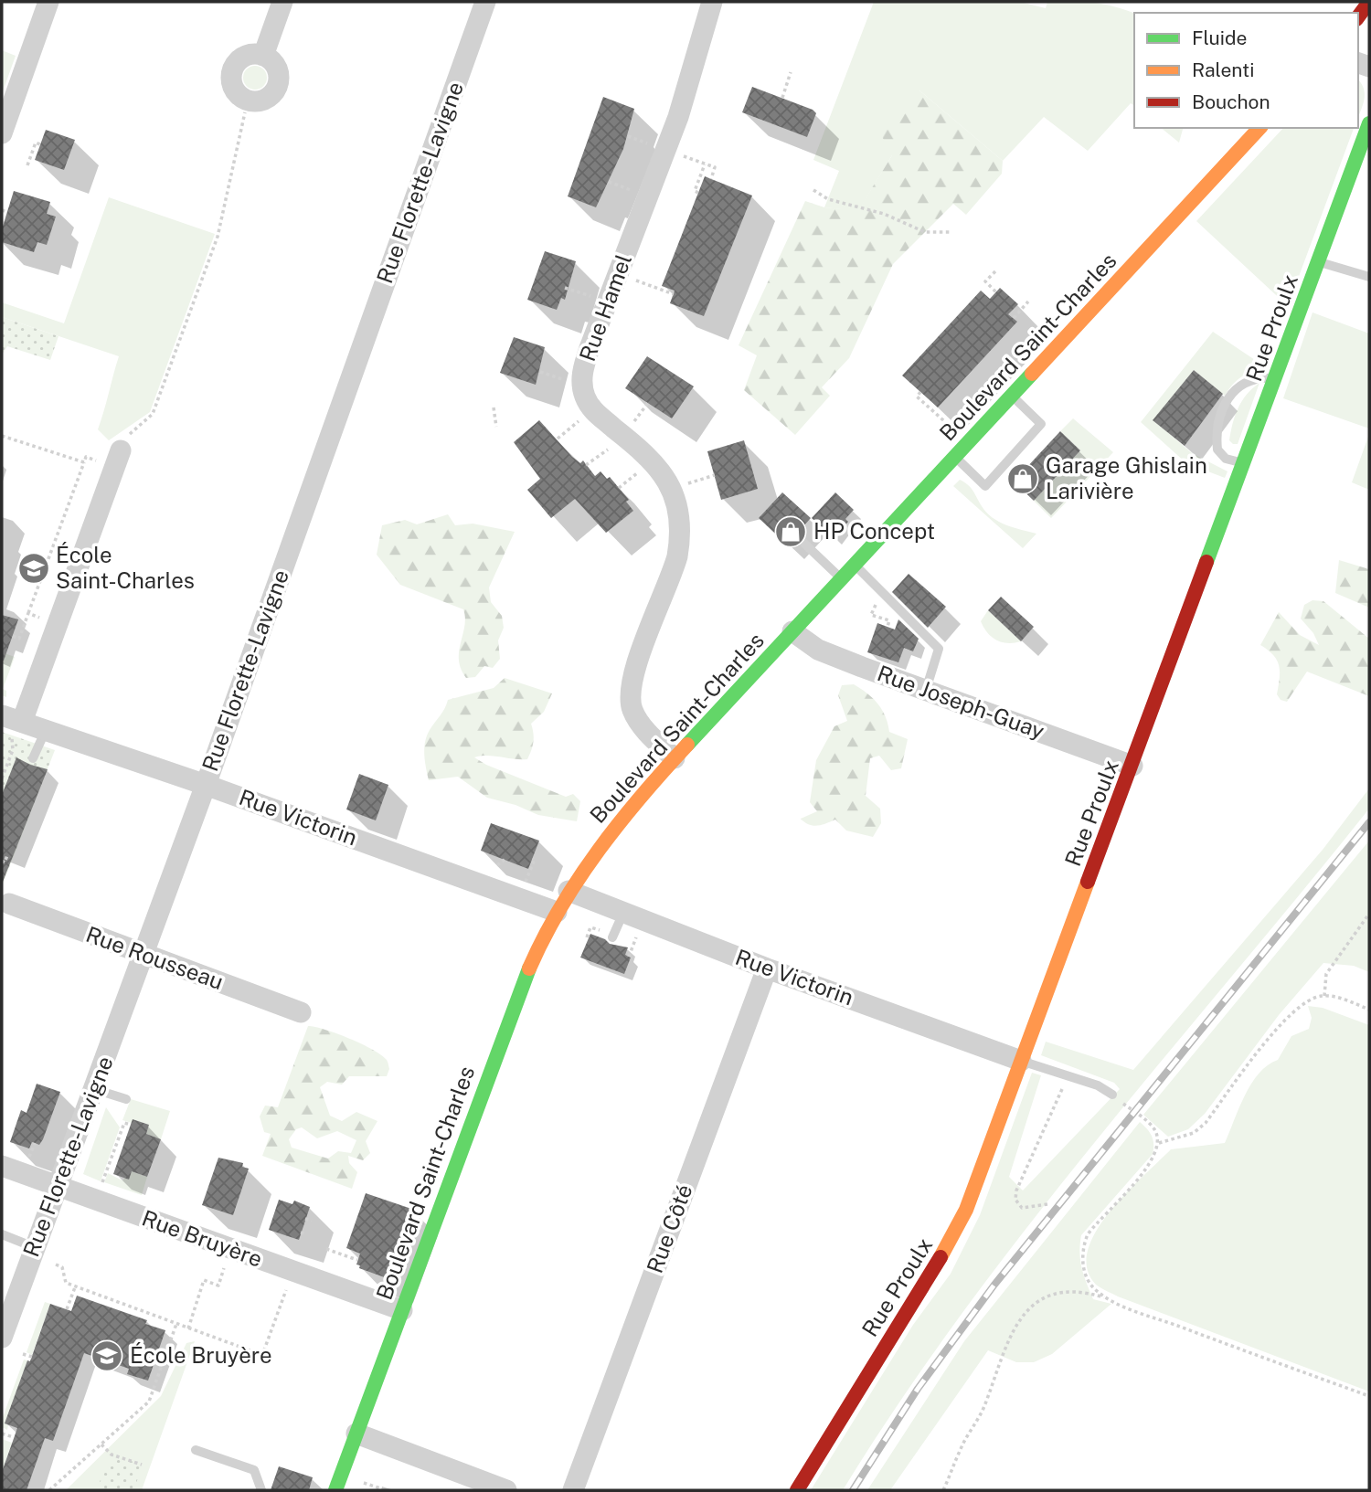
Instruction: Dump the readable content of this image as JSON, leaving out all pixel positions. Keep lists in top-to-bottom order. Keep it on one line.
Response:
{"streets":{"street":["Rue Florette-Lavigne","Rue Hamel","Rue Proulx","Boulevard Saint-Charles","Rue Joseph-Guay","Rue Victorin","Rue Rousseau","Rue Côté","Rue Bruyère"]},"crossings":[["Rue Florette-Lavigne","Rue Victorin"],["Rue Florette-Lavigne","Rue Rousseau"],["Rue Florette-Lavigne","Rue Bruyère"],["Rue Proulx","Rue Joseph-Guay"],["Rue Proulx","Rue Victorin"],["Boulevard Saint-Charles","Rue Joseph-Guay"],["Boulevard Saint-Charles","Rue Victorin"],["Boulevard Saint-Charles","Rue Bruyère"],["Rue Victorin","Rue Côté"]],"places":{"shop":["Garage Ghislain Larivière","HP Concept"],"school or university":["École Saint-Charles","École Bruyère"]},"legend":["Fluide","Ralenti","Bouchon"]}
